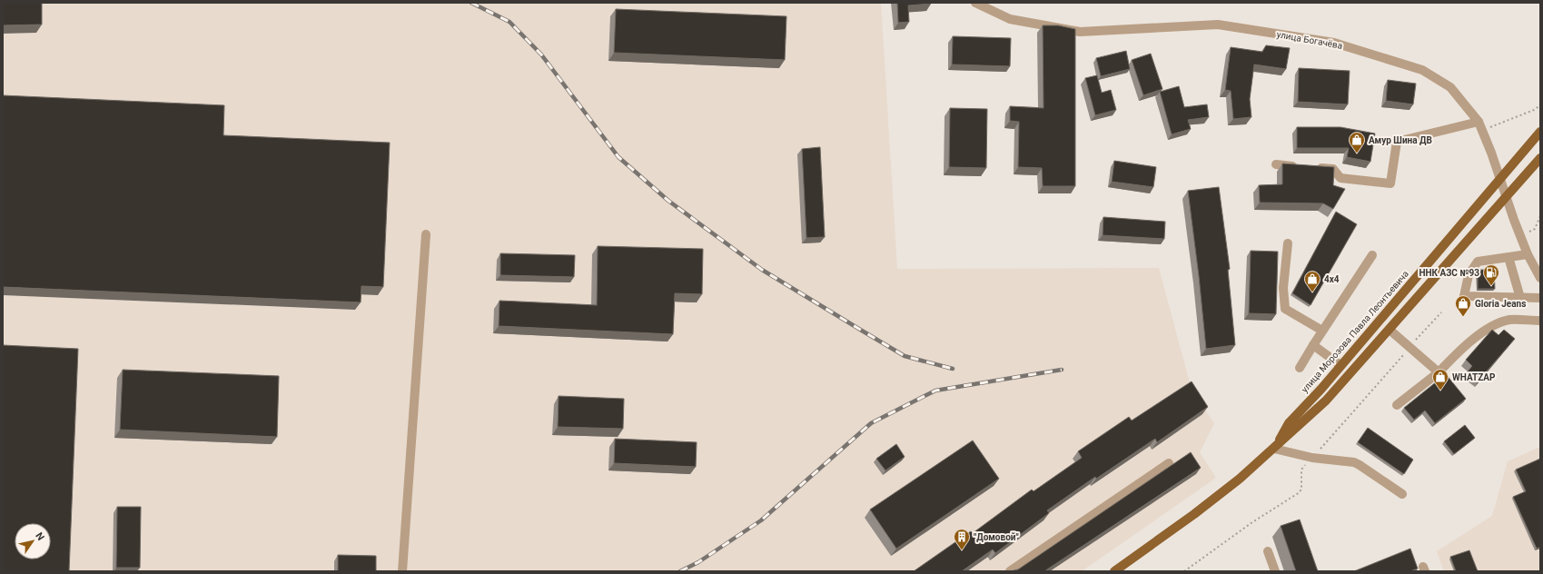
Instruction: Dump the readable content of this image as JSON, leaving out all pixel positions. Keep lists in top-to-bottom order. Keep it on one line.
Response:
{"streets":{"main road":["улица Морозова Павла Леонтьевича"],"street":["улица Богачёва"]},"crossings":[["улица Богачёва","улица Морозова Павла Леонтьевича"]],"places":{"shop":["Амур Шина ДВ","4х4","Gloria Jeans","WHATZAP"],"fuel station":["ННК АЗС №93"],"building":["\"Домовой\""]},"north":"top right"}
